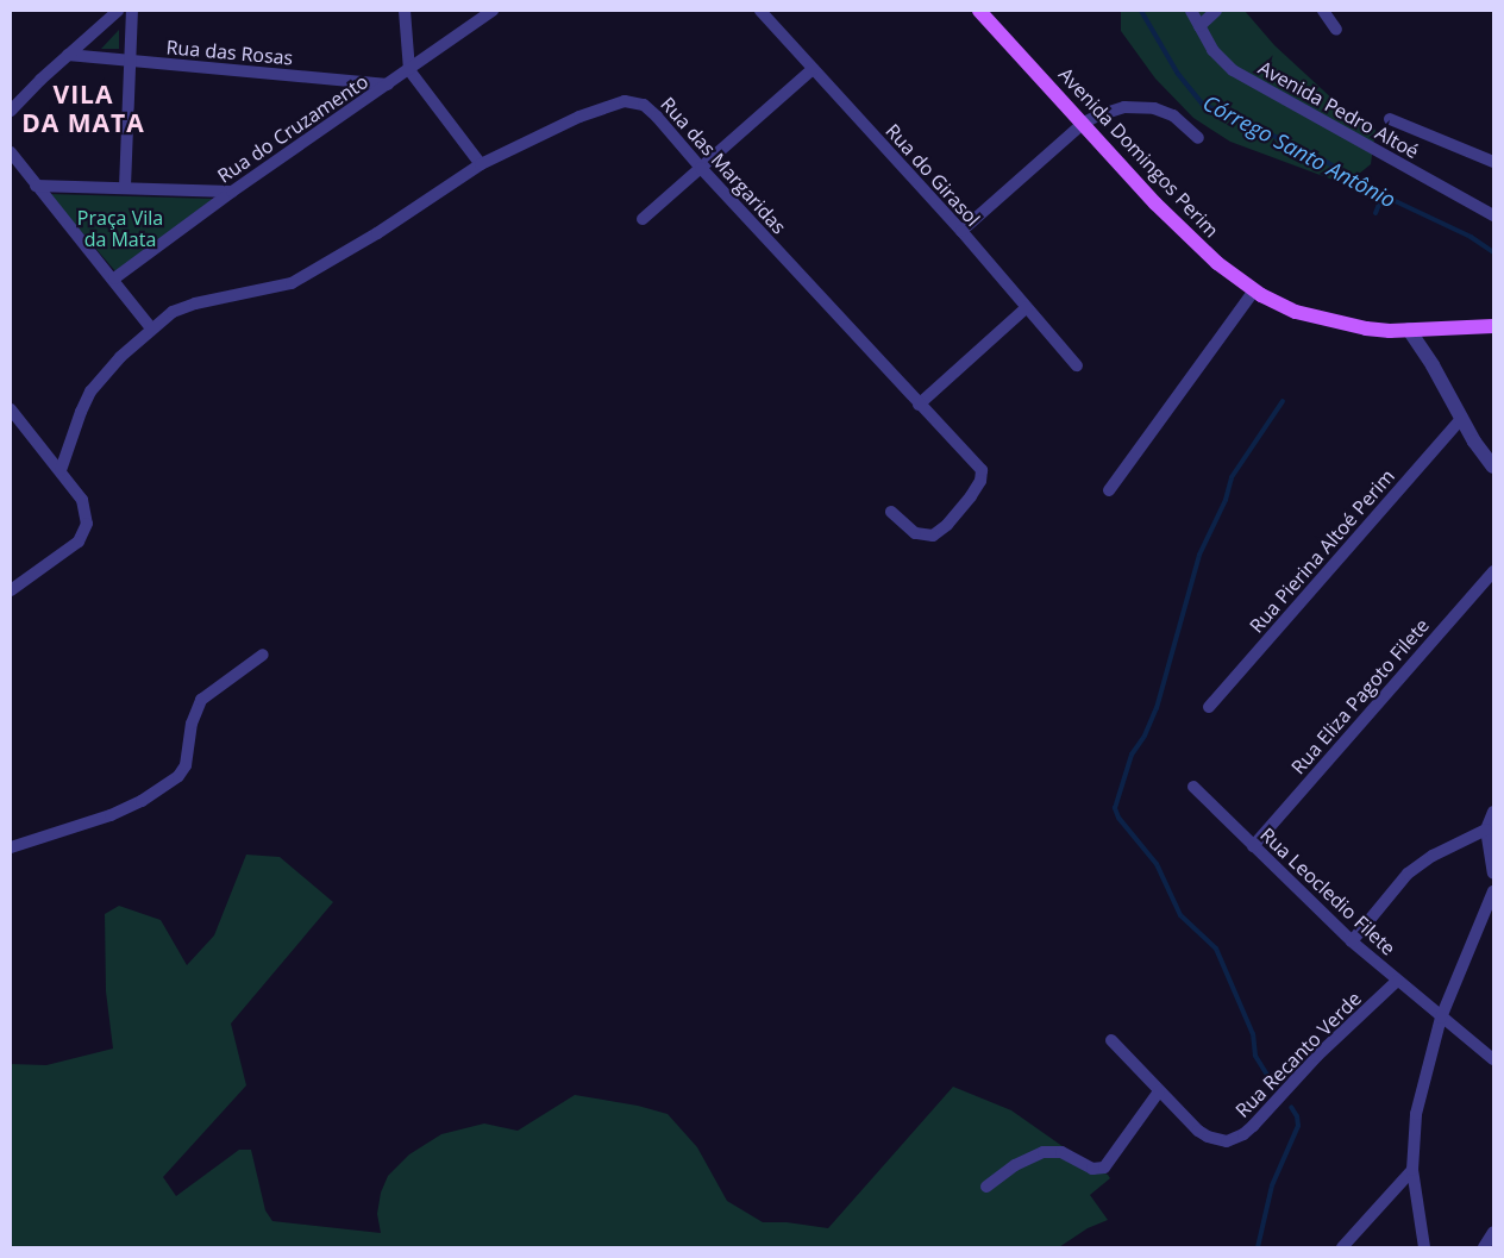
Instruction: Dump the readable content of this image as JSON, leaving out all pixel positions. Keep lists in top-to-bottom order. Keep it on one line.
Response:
{"streets":{"main road":["Avenida Domingos Perim"],"street":["Rua das Rosas","Avenida Pedro Altoé","Rua do Cruzamento","Rua das Margaridas","Rua do Girasol","Rua Pierina Altoé Perim","Rua Eliza Pagoto Filete","Rua Leocledio Filete","Rua Recanto Verde"]},"crossings":[["Rua das Rosas","Rua do Cruzamento"],["Rua Eliza Pagoto Filete","Rua Leocledio Filete"],["Rua Leocledio Filete","Rua Recanto Verde"]],"districts":["VILA DA MATA"],"water":["Córrego Santo Antônio"],"parks":["Praça Vila da Mata"]}
